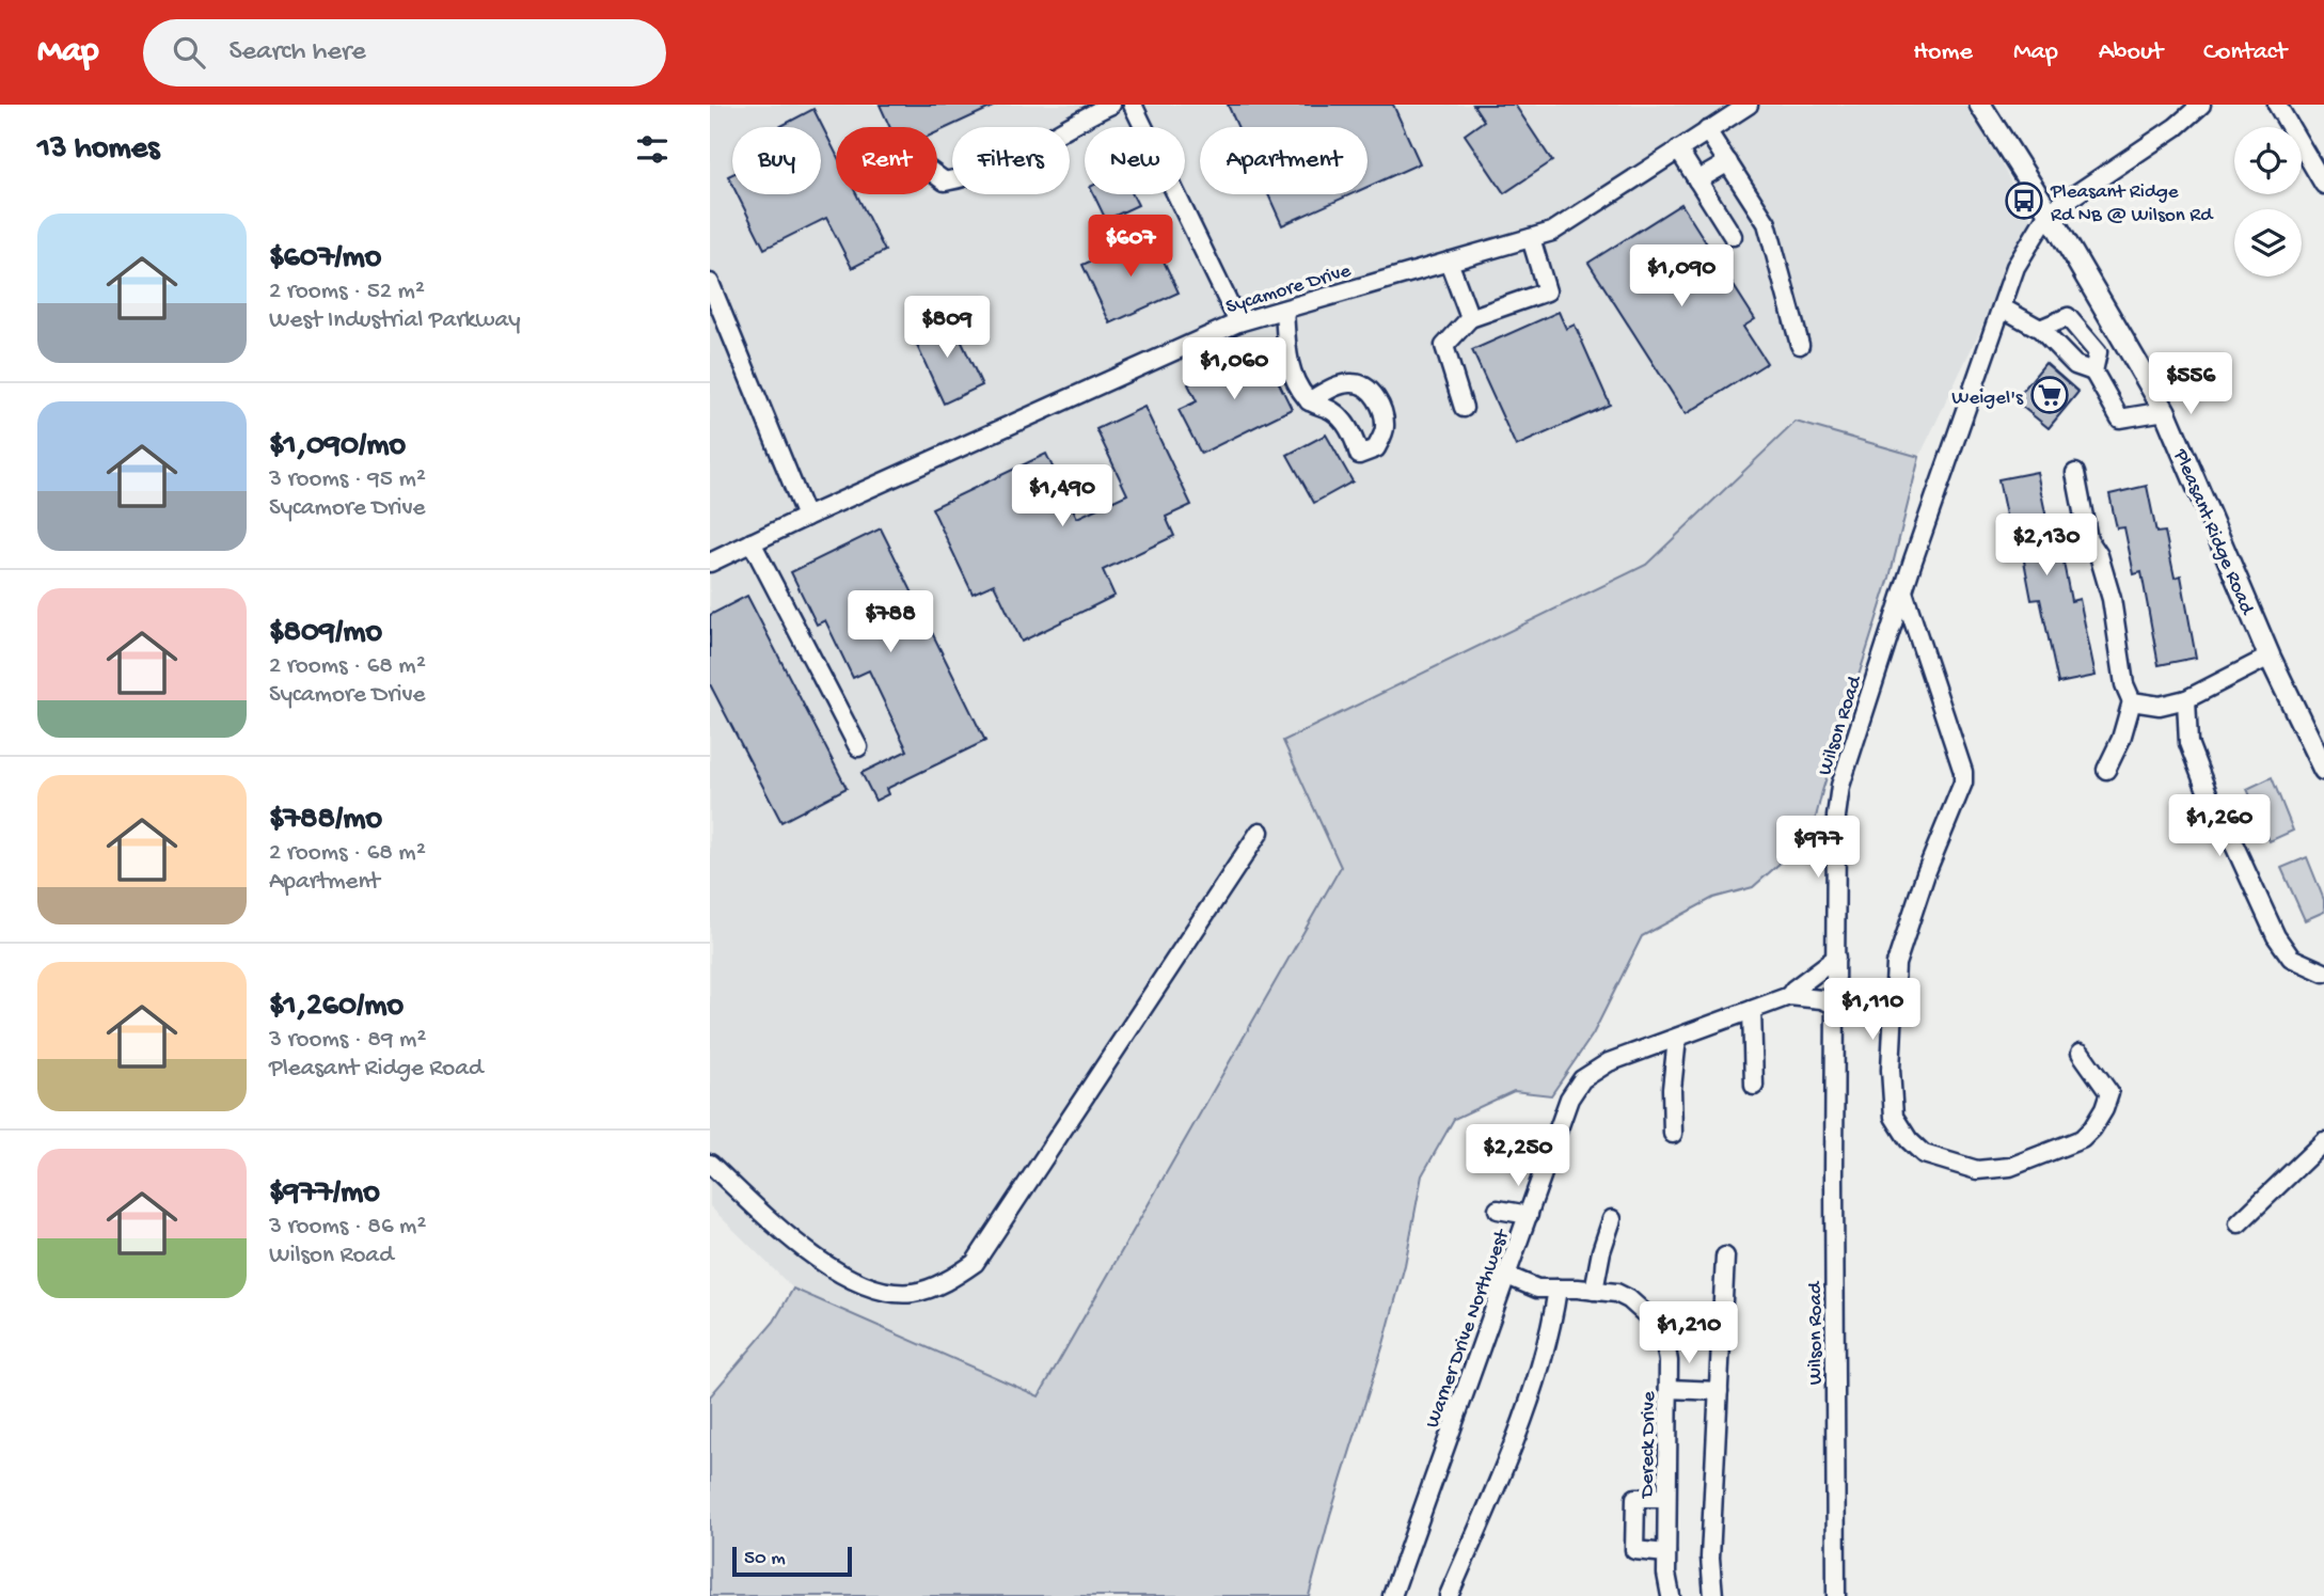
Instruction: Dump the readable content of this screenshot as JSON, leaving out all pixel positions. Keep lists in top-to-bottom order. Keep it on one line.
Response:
{"streets":{"main road":["Pleasant Ridge Road"],"street":["Sycamore Drive","Wilson Road","Warner Drive Northwest","Dereck Drive"]},"crossings":[["Pleasant Ridge Road","Wilson Road"],["Wilson Road","Warner Drive Northwest"],["Warner Drive Northwest","Dereck Drive"]],"places":{"bus stop":["Pleasant Ridge Rd NB @ Wilson Rd"],"supermarket":["Weigel's"]},"scale_bar":"50 m","page":{"header":"Map","search":"Search here","nav":["Home","Map","About","Contact"],"heading":"13 homes","chip":["Buy","Rent","Filters","New","Apartment"],"list":[{"name":"$607/mo","note":"2 rooms · 52 m² · West Industrial Parkway"},{"name":"$1,090/mo","note":"3 rooms · 95 m² · Sycamore Drive"},{"name":"$809/mo","note":"2 rooms · 68 m² · Sycamore Drive"},{"name":"$788/mo","note":"2 rooms · 68 m² · Apartment"},{"name":"$1,260/mo","note":"3 rooms · 89 m² · Pleasant Ridge Road"},{"name":"$977/mo","note":"3 rooms · 86 m² · Wilson Road"}],"price":["$607","$1,090","$809","$1,060","$556","$1,490","$2,130","$788","$1,260","$977","$1,110","$2,250","$1,210"],"scale":"50 m"}}
